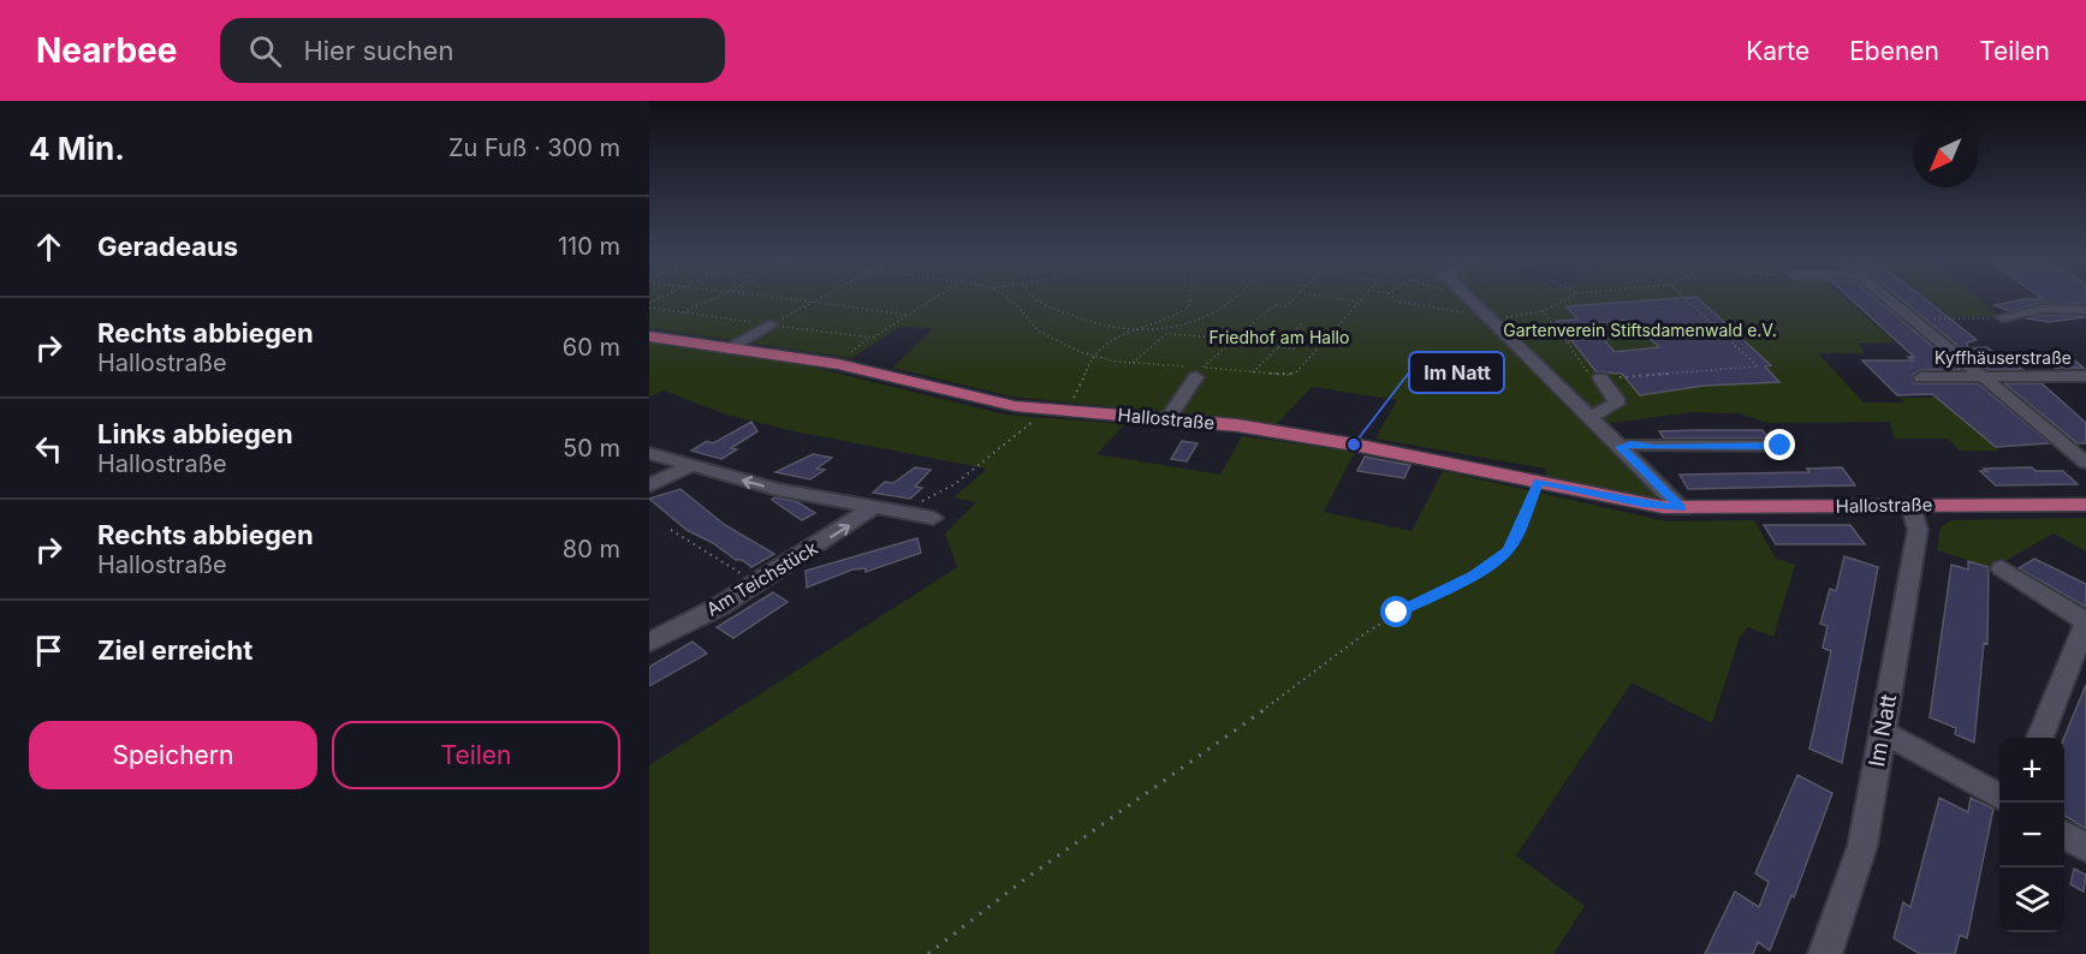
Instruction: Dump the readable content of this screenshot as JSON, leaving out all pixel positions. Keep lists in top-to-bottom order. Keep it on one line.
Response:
{"streets":{"main road":["Hallostraße"],"street":["Kyffhäuserstraße","Am Teichstück","Im Natt"]},"crossings":[["Hallostraße","Im Natt"]],"one_way":["Am Teichstück"],"parks":["Gartenverein Stiftsdamenwald e.V.","Friedhof am Hallo"],"places":["Im Natt"],"north":"bottom left","page":{"header":"Nearbee","search":"Hier suchen","nav":["Karte","Ebenen","Teilen"],"heading":["4 Min.","Zu Fuß · 300 m"],"list":[["Geradeaus","110 m"],["Rechts abbiegen","Hallostraße","60 m"],["Links abbiegen","Hallostraße","50 m"],["Rechts abbiegen","Hallostraße","80 m"],"Ziel erreicht"],"buttons":["Speichern","Teilen"],"map_buttons":["+","−"]}}
